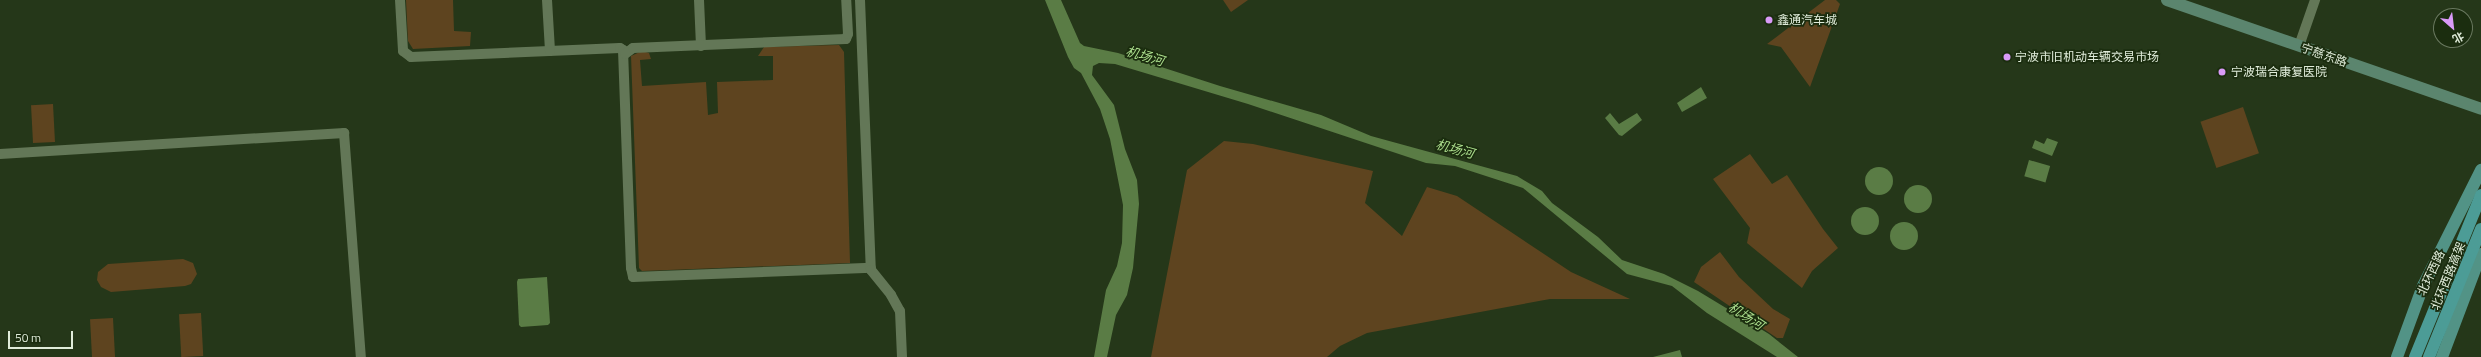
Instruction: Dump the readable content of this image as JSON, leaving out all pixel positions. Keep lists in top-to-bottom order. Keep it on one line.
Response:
{"streets":{"highway":["北环西路高架"],"main road":["宁慈东路","北环西路"]},"water":["机场河"],"places":["鑫通汽车城","宁波市旧机动车辆交易市场","宁波瑞合康复医院"],"scale_bar":"50 m","north":"bottom right"}
